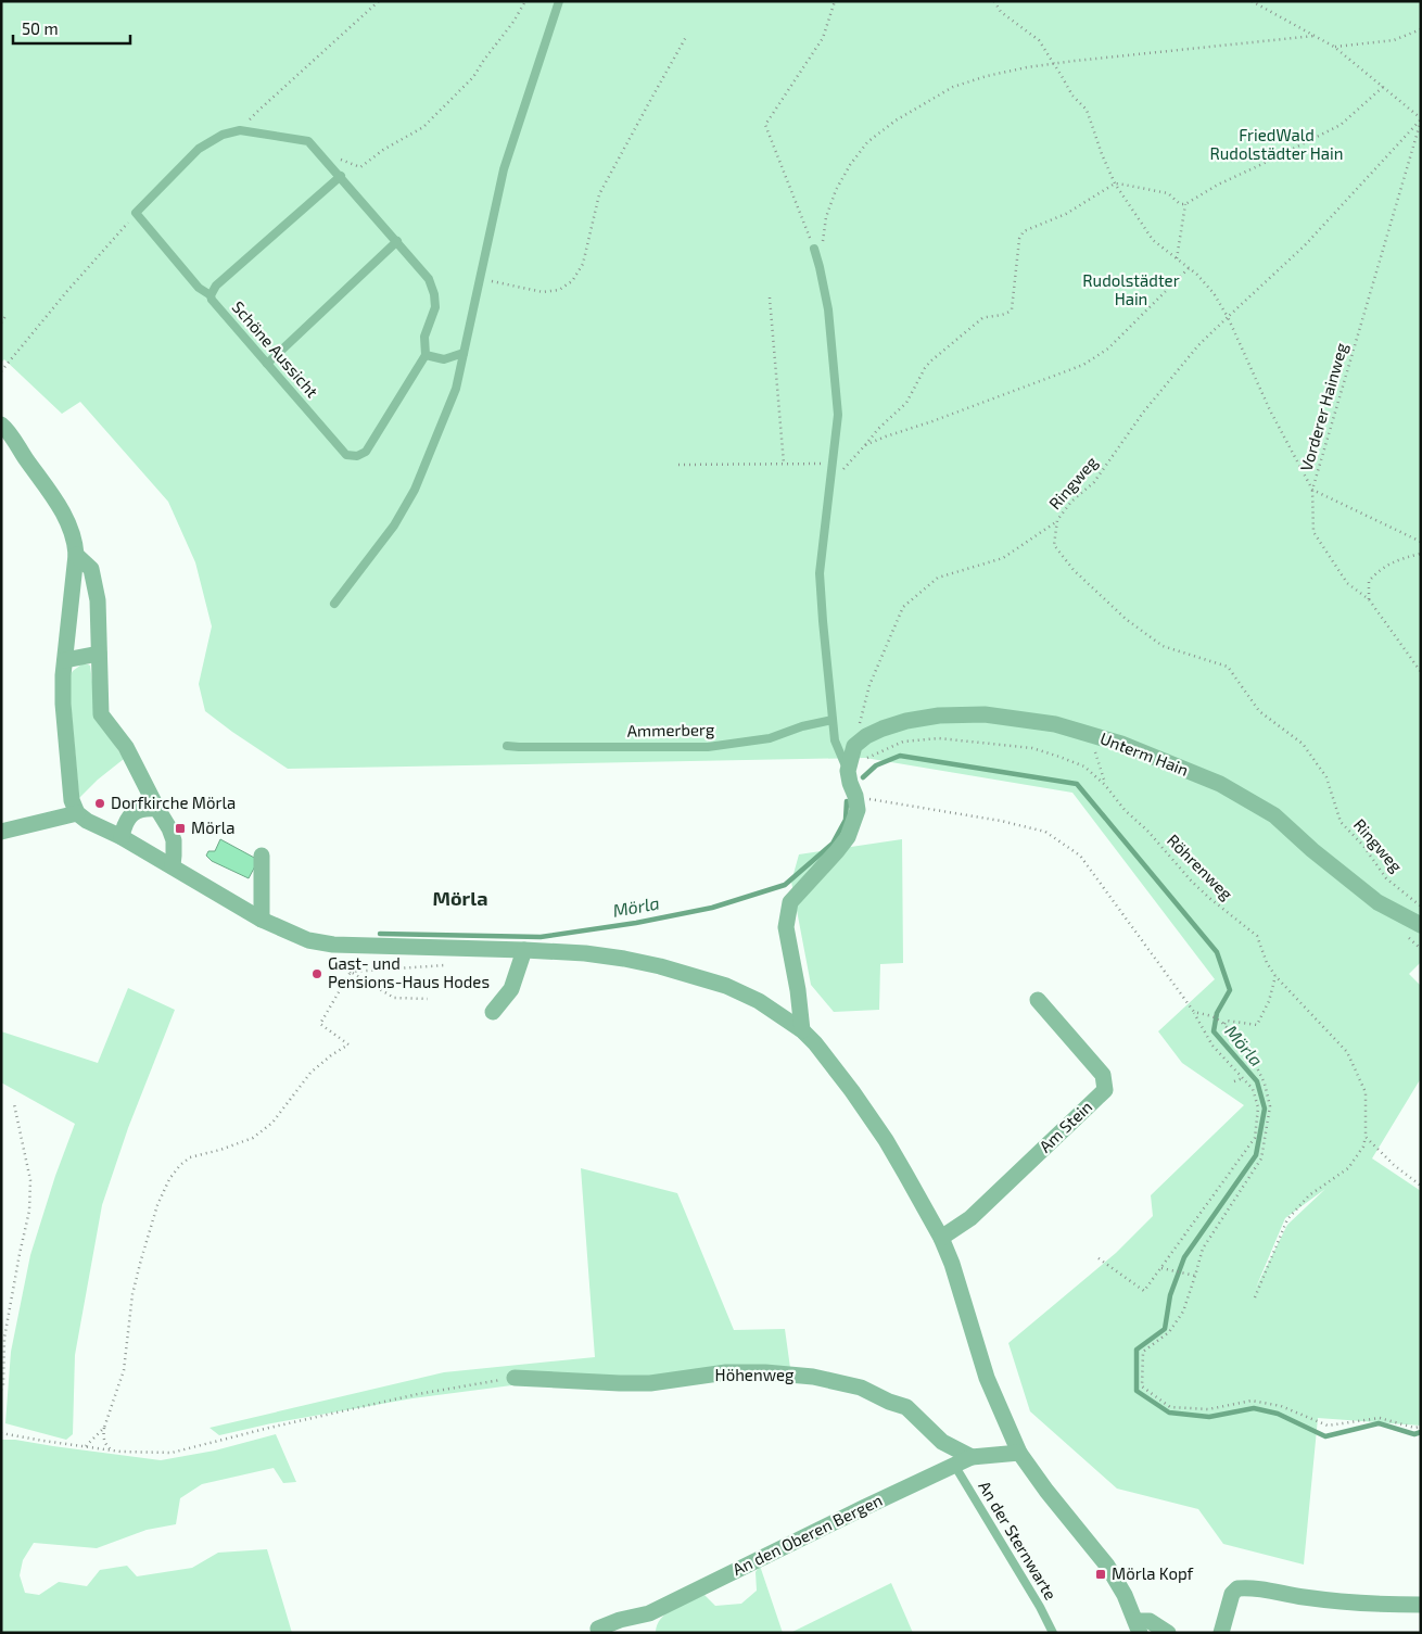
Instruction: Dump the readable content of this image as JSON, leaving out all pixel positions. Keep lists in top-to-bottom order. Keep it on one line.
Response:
{"streets":{"street":["Unterm Hain","Am Stein","Höhenweg","An den Oberen Bergen"],"lane":["Schöne Aussicht","Ammerberg","An der Sternwarte"],"path":["Vorderer Hainweg","Ringweg","Röhrenweg"]},"crossings":[["Vorderer Hainweg","Ringweg"],["Höhenweg","An den Oberen Bergen"],["An den Oberen Bergen","An der Sternwarte"]],"districts":["Mörla"],"water":["Mörla"],"parks":["FriedWald Rudolstädter Hain","Rudolstädter Hain"],"places":{"other":["Dorfkirche Mörla","Gast- und Pensions-Haus Hodes"],"transit":["Mörla","Mörla Kopf"]},"scale_bar":"50 m"}
